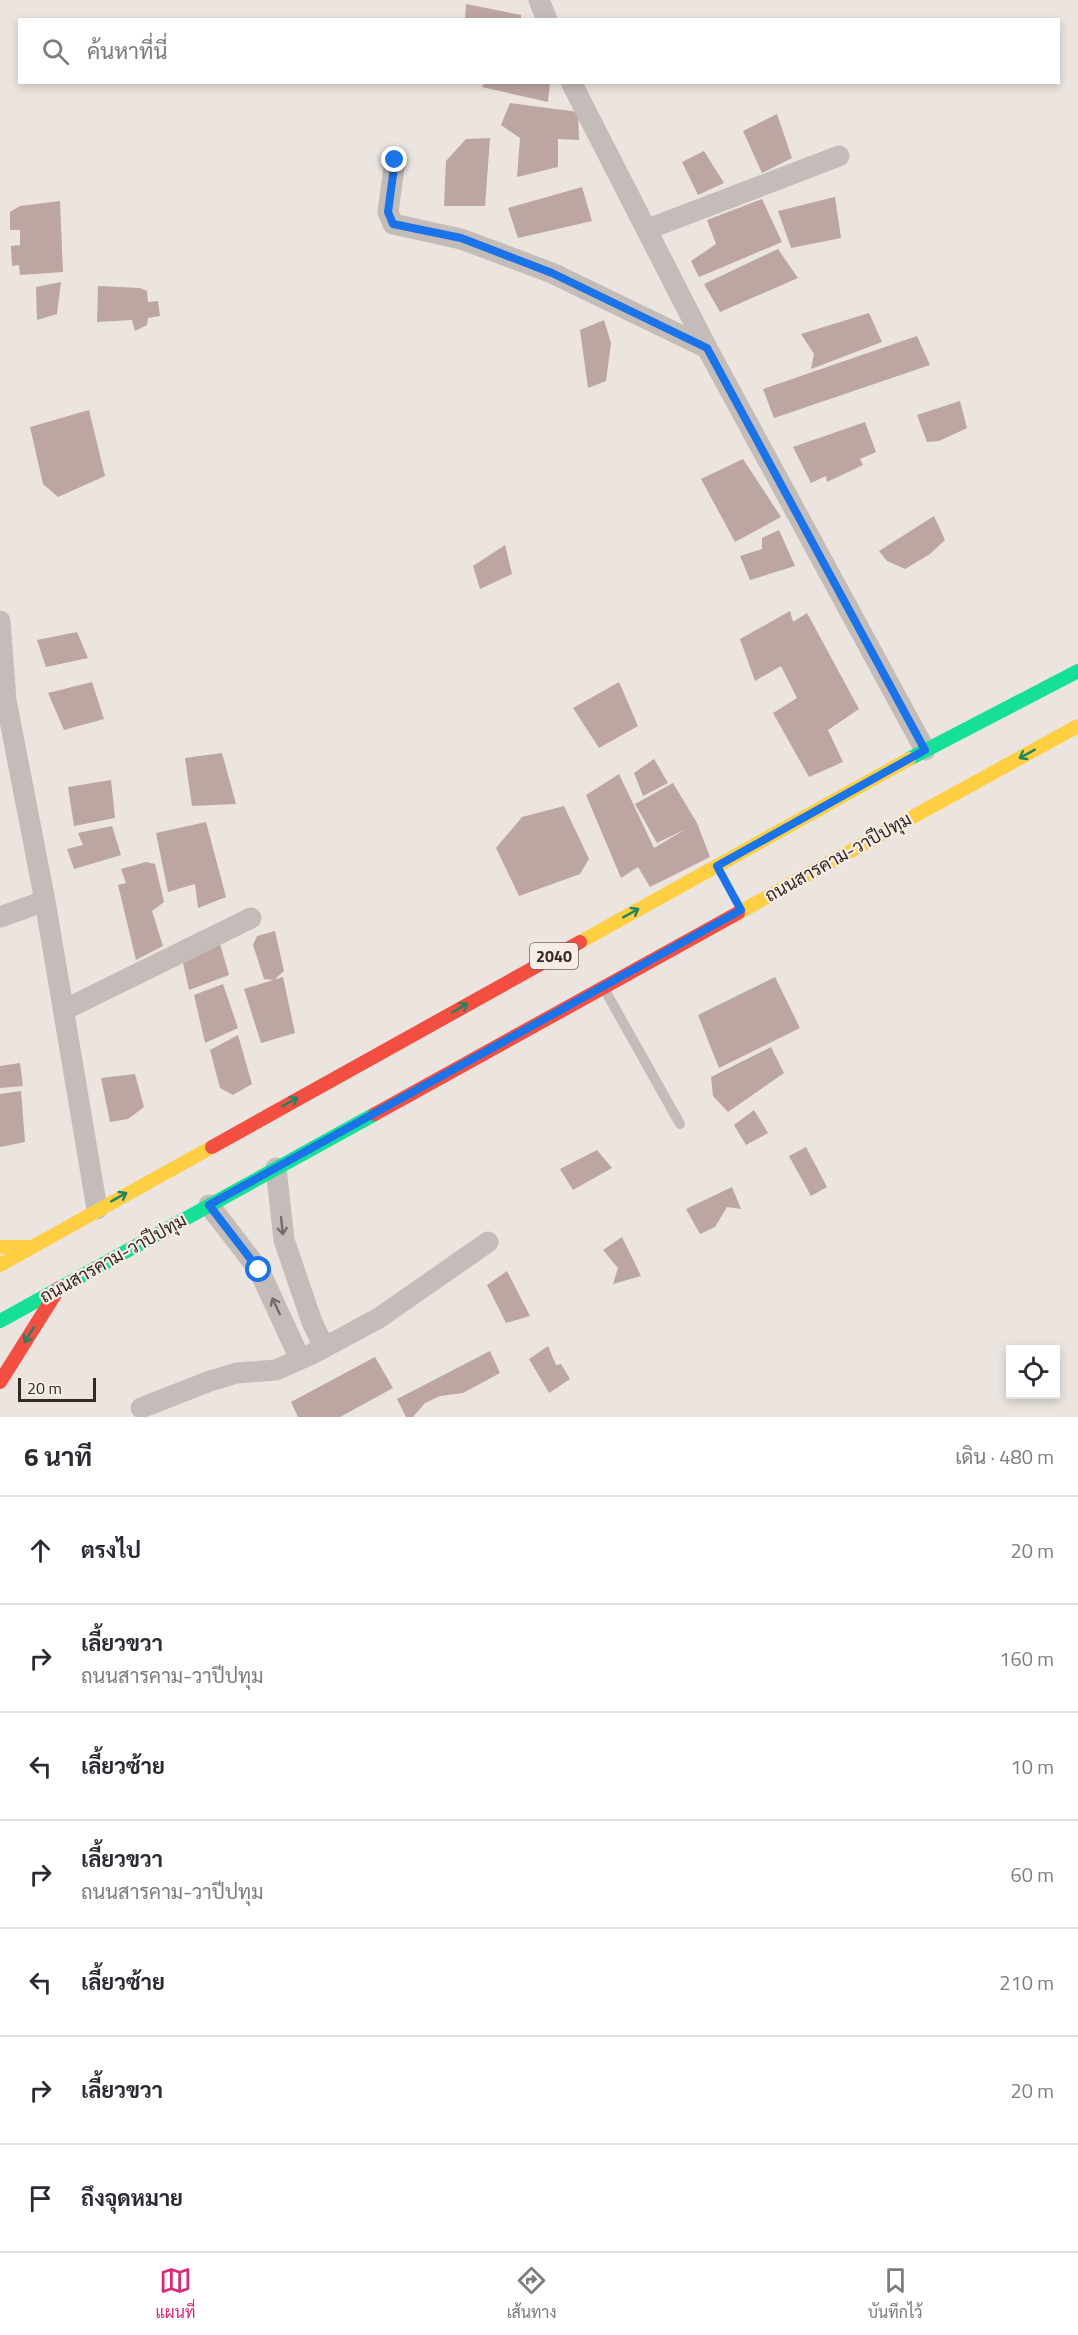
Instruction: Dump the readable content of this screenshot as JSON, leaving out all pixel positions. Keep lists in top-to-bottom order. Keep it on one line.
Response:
{"streets":{"main road":["ถนนสารคาม-วาปีปทุม","2040"]},"scale_bar":"20 m","page":{"search":"ค้นหาที่นี่","scale":"20 m","heading":["6 นาที","เดิน · 480 m"],"list":[["ตรงไป","20 m"],["เลี้ยวขวา","ถนนสารคาม-วาปีปทุม","160 m"],["เลี้ยวซ้าย","10 m"],["เลี้ยวขวา","ถนนสารคาม-วาปีปทุม","60 m"],["เลี้ยวซ้าย","210 m"],["เลี้ยวขวา","20 m"],"ถึงจุดหมาย"],"nav":["แผนที่","เส้นทาง","บันทึกไว้"]}}
